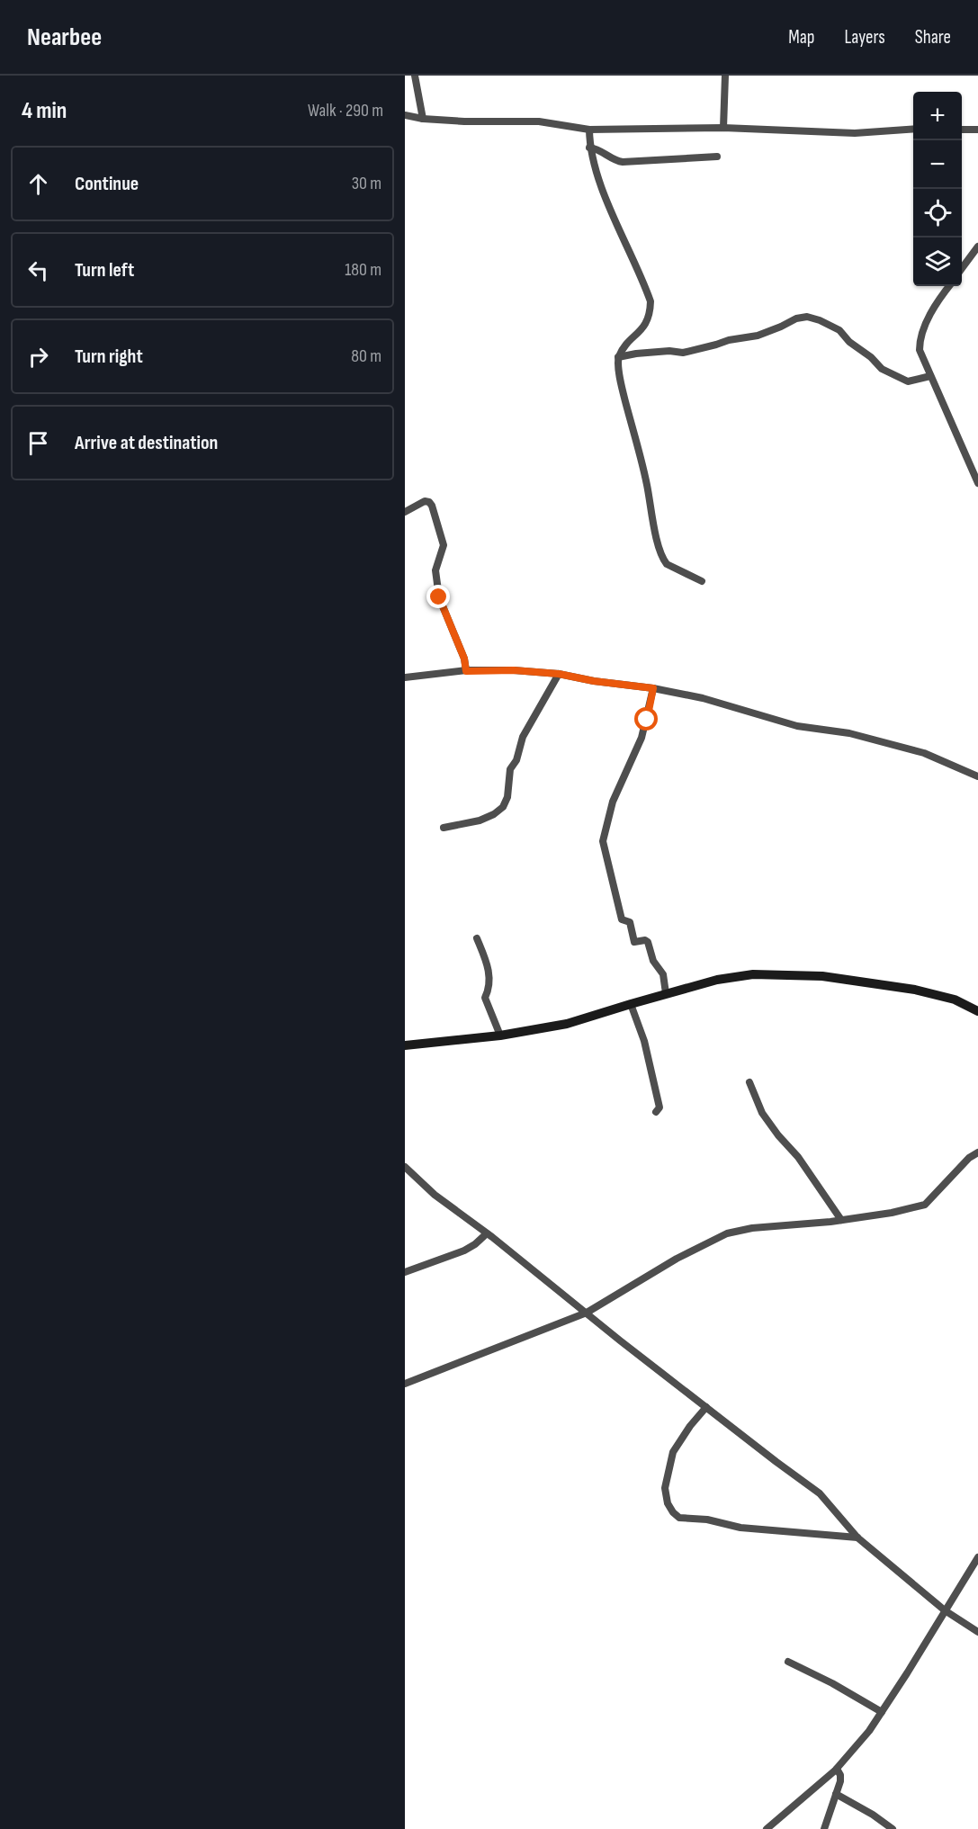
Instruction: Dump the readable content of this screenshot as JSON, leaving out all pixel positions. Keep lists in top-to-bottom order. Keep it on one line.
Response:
{"page":{"header":"Nearbee","nav":["Map","Layers","Share"],"heading":["4 min","Walk · 290 m"],"map_buttons":["+","−"],"list":[["Continue","30 m"],["Turn left","180 m"],["Turn right","80 m"],"Arrive at destination"]}}
